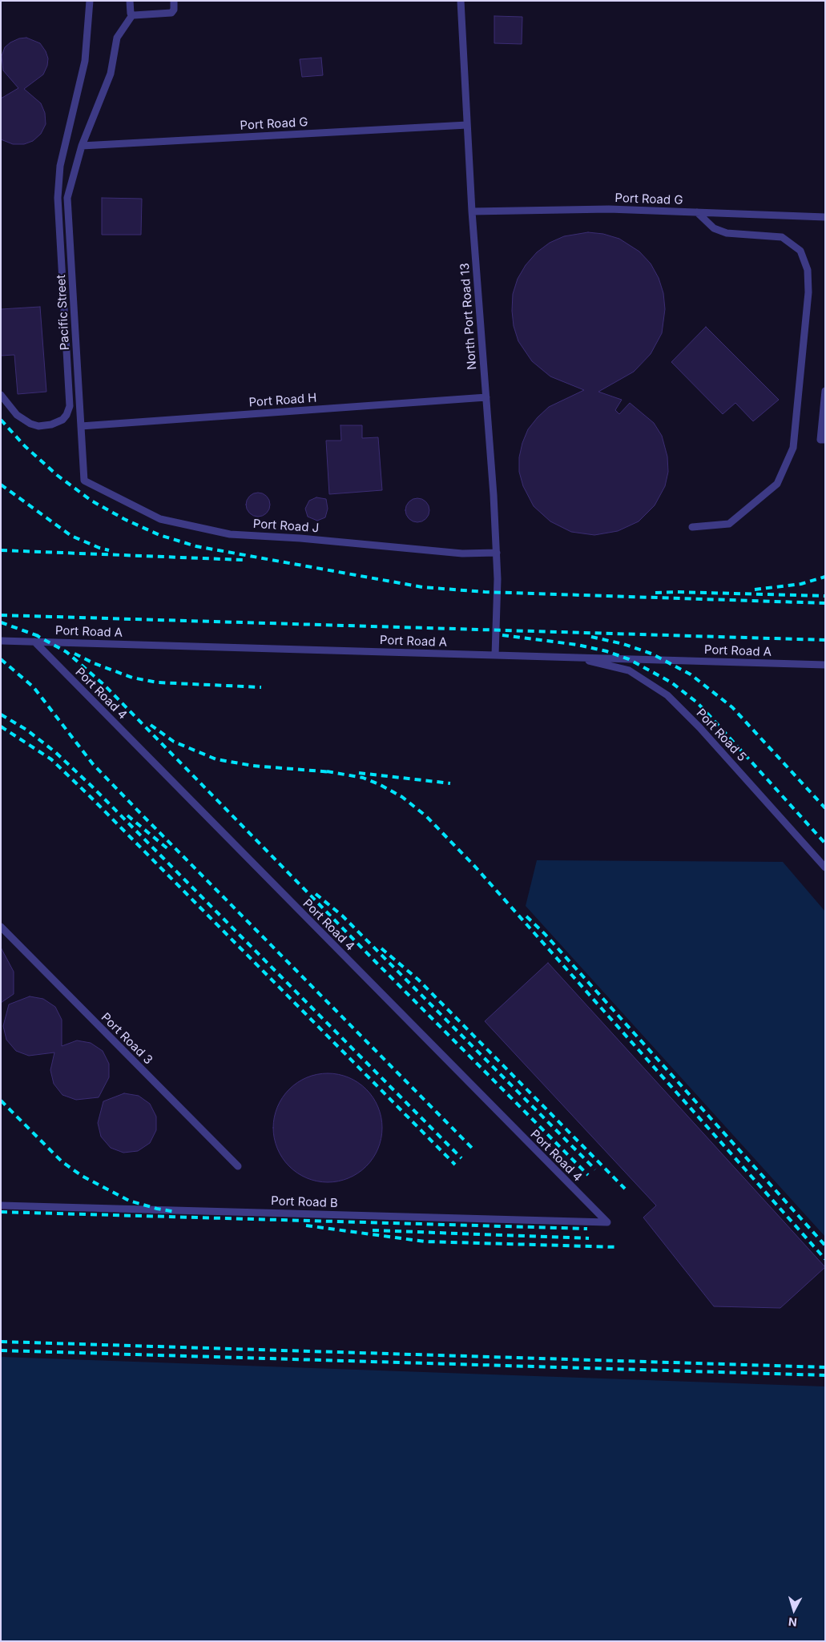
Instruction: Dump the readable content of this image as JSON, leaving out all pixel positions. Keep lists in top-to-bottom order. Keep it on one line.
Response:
{"streets":{"lane":["Port Road G","Pacific Street","North Port Road 13","Port Road H","Port Road J","Port Road A","Port Road 4","Port Road 5","Port Road 3","Port Road B"]},"crossings":[["Port Road G","Pacific Street"],["Port Road G","North Port Road 13"],["Pacific Street","Port Road H"],["Pacific Street","Port Road J"],["North Port Road 13","Port Road H"],["North Port Road 13","Port Road J"],["North Port Road 13","Port Road A"],["Port Road A","Port Road 4"],["Port Road A","Port Road 5"],["Port Road 4","Port Road B"]],"north":"bottom"}
